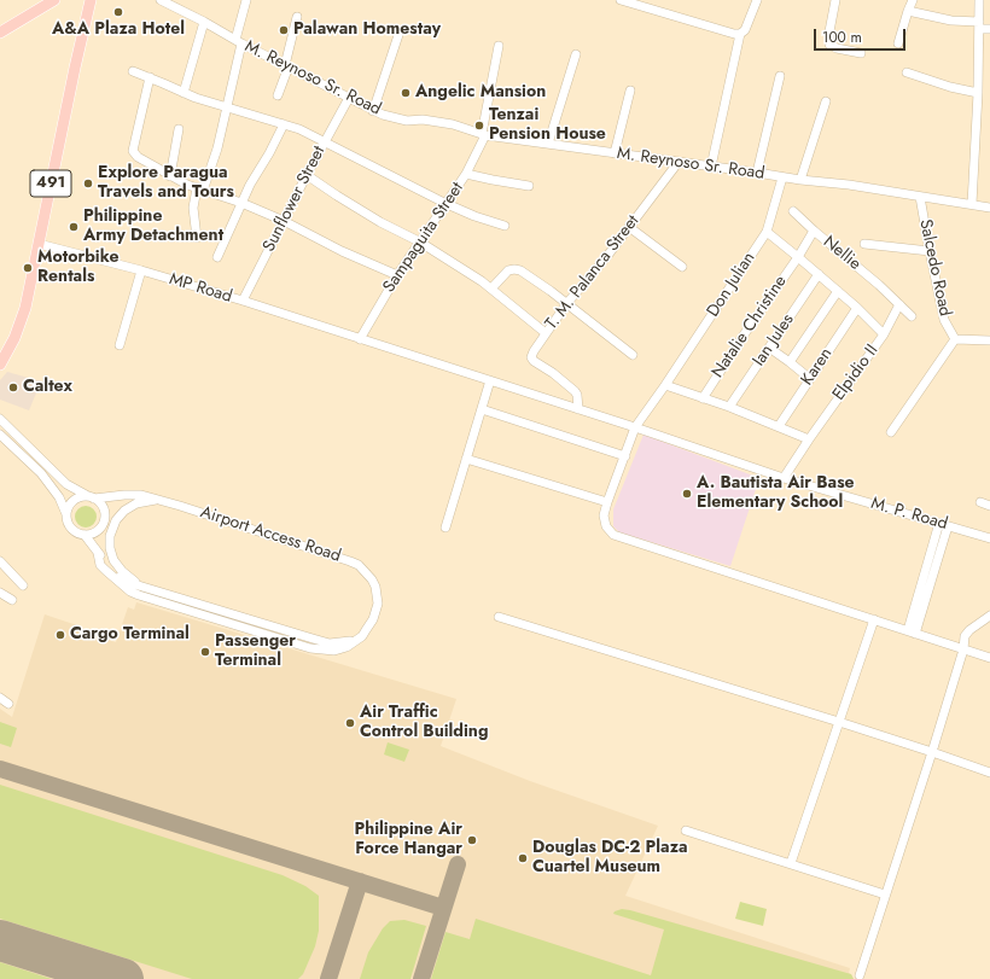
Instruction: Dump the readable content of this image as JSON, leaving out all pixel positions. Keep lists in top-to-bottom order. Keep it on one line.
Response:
{"streets":{"main road":["491"],"street":["M. Reynoso Sr. Road","Sunflower Street","Sampaguita Street","Nellie","Salcedo Road","T. M. Palanca Street","Don Julian","MP Road","Natalie Christine","Ian Jules","Karen","Elpidio II","M. P. Road","Airport Access Road"]},"crossings":[["M. Reynoso Sr. Road","Sunflower Street"],["M. Reynoso Sr. Road","Sampaguita Street"],["M. Reynoso Sr. Road","Salcedo Road"],["M. Reynoso Sr. Road","T. M. Palanca Street"],["M. Reynoso Sr. Road","Don Julian"],["491","MP Road"],["Sunflower Street","MP Road"],["Sampaguita Street","MP Road"],["Nellie","Don Julian"],["Nellie","Natalie Christine"],["Nellie","Elpidio II"],["T. M. Palanca Street","M. P. Road"],["Don Julian","M. P. Road"],["MP Road","M. P. Road"],["Elpidio II","M. P. Road"]],"places":["A&A Plaza Hotel","Palawan Homestay","Angelic Mansion","Tenzai Pension House","Explore Paragua Travels and Tours","Philippine Army Detachment","Motorbike Rentals","Caltex","A. Bautista Air Base Elementary School","Cargo Terminal","Passenger Terminal","Air Traffic Control Building","Philippine Air Force Hangar","Douglas DC-2 Plaza Cuartel Museum"],"scale_bar":"100 m"}
